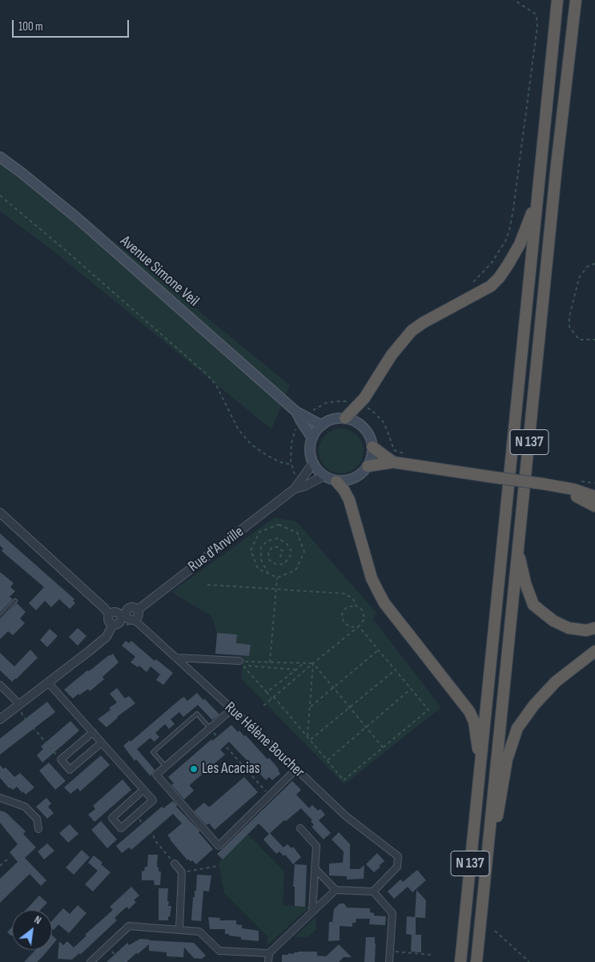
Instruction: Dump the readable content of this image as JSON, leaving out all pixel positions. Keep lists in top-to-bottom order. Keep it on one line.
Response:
{"streets":{"highway":["N 137"],"main road":["Avenue Simone Veil"],"street":["Rue d'Anville","Rue Hélène Boucher"]},"crossings":[["Avenue Simone Veil","Rue d'Anville"],["Rue d'Anville","Rue Hélène Boucher"]],"places":["Les Acacias"],"scale_bar":"100 m","north":"top right"}
